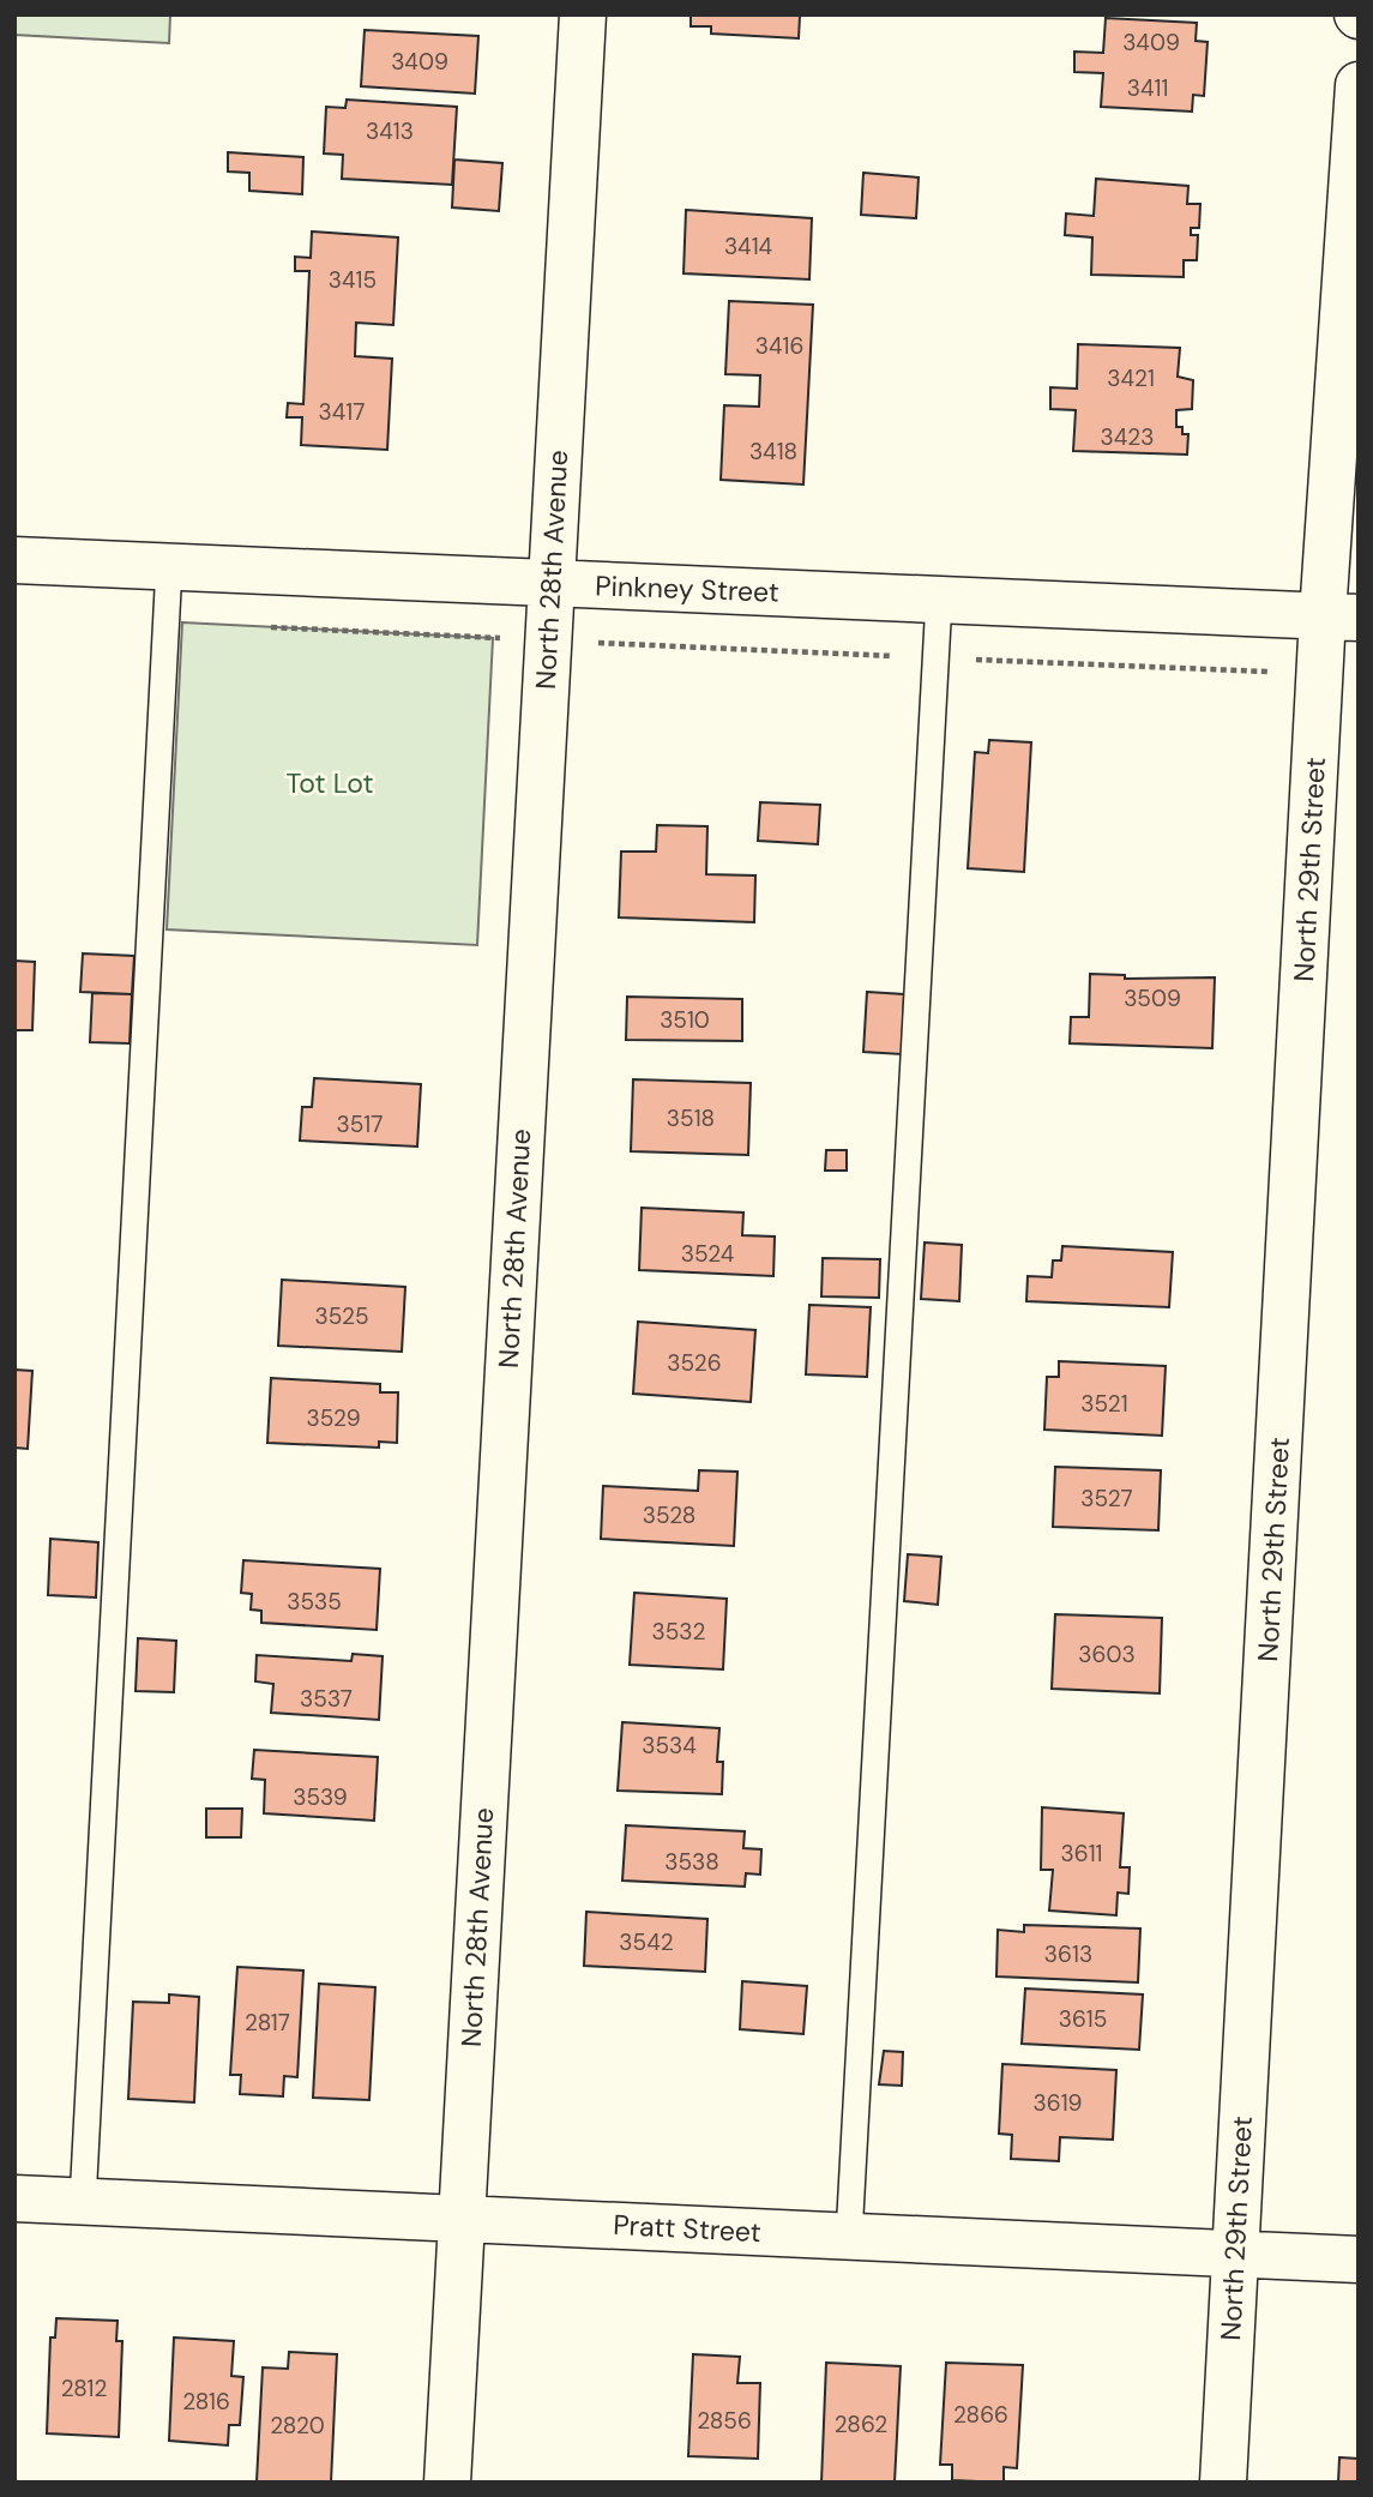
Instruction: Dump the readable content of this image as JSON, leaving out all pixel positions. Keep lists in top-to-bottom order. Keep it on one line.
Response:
{"streets":{"street":["North 28th Avenue","Pinkney Street","North 29th Street","Pratt Street"]},"crossings":[["North 28th Avenue","Pinkney Street"],["North 28th Avenue","Pratt Street"],["Pinkney Street","North 29th Street"],["North 29th Street","Pratt Street"]],"parks":["Tot Lot"],"house_numbers":["3409","3409","3411","3413","3414","3415","3416","3421","3417","3423","3418","3509","3510","3518","3517","3524","3525","3526","3521","3529","3527","3528","3535","3532","3603","3537","3534","3539","3611","3538","3542","3613","3615","2817","3619","2812","2816","2866","2856","2862","2820"]}
